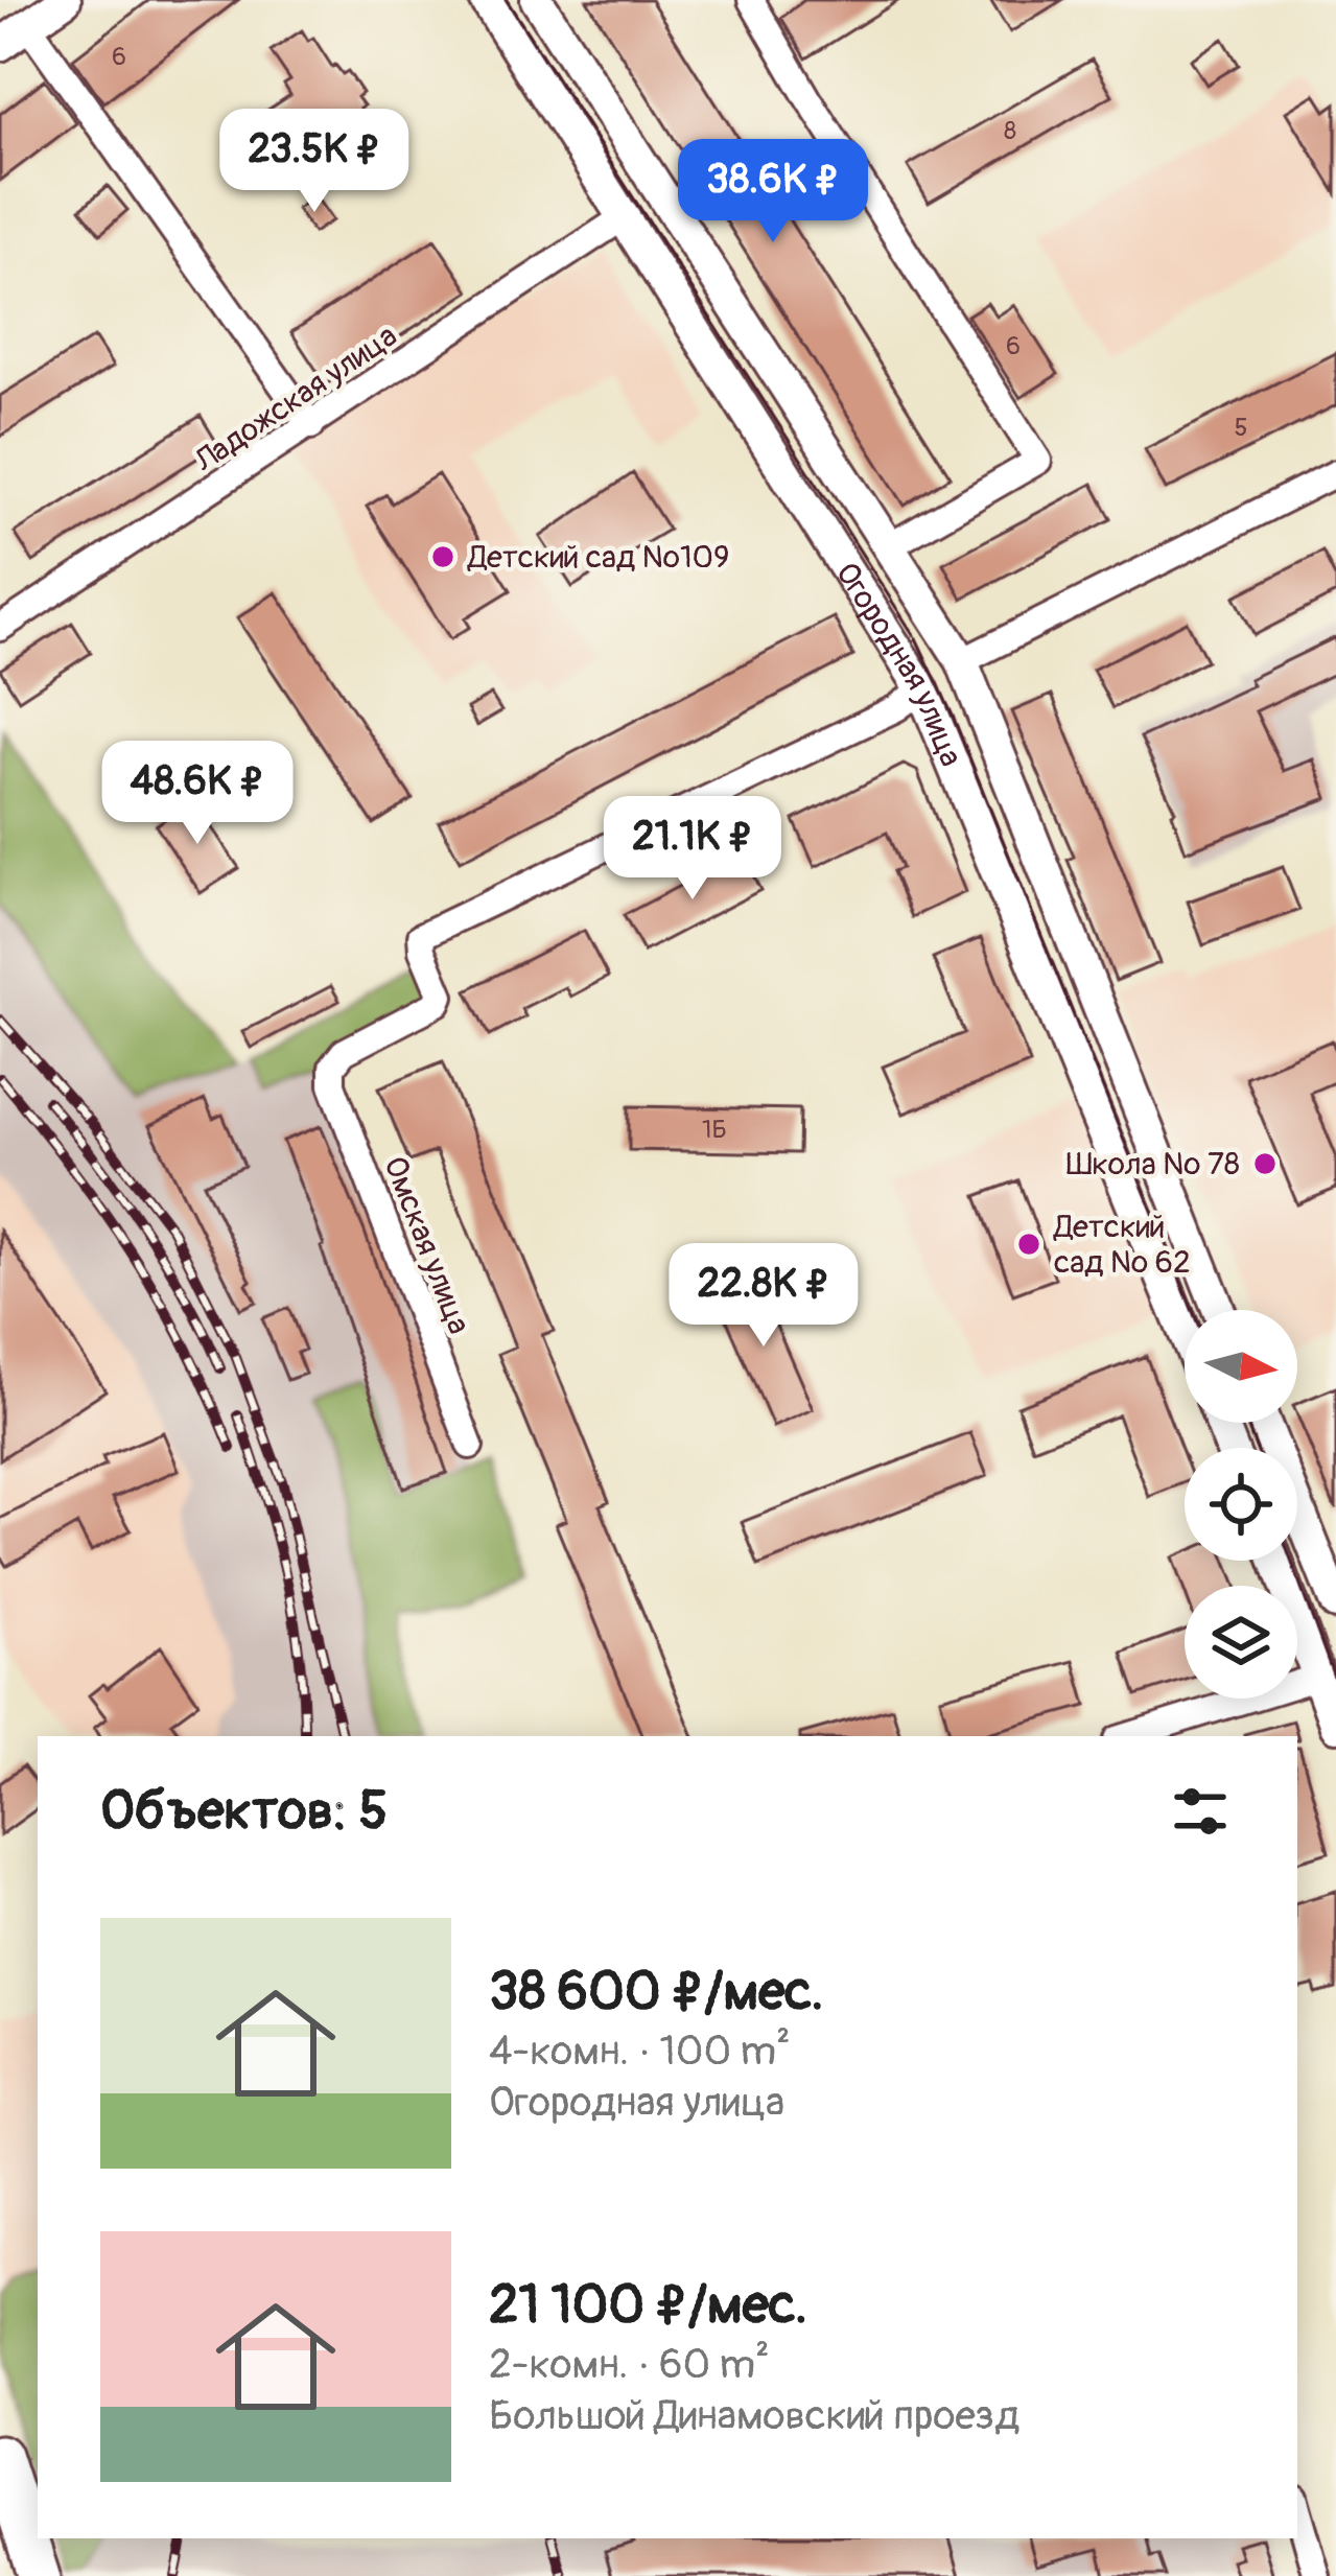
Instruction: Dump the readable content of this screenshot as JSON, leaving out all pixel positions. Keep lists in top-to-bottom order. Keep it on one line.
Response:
{"streets":{"street":["Ладожская улица","Огородная улица","Омская улица"]},"crossings":[["Ладожская улица","Огородная улица"],["Огородная улица","Омская улица"]],"places":["Детский сад №109","Школа № 78","Детский сад № 62"],"house_numbers":["6","8","6","5","1Б"],"north":"right","page":{"price":["23.5K ₽","38.6K ₽","48.6K ₽","21.1K ₽","22.8K ₽"],"heading":"Объектов: 5","list":[{"name":"38 600 ₽/мес.","note":"4-комн. · 100 m² · Огородная улица"},{"name":"21 100 ₽/мес.","note":"2-комн. · 60 m² · Большой Динамовский проезд"}]}}
